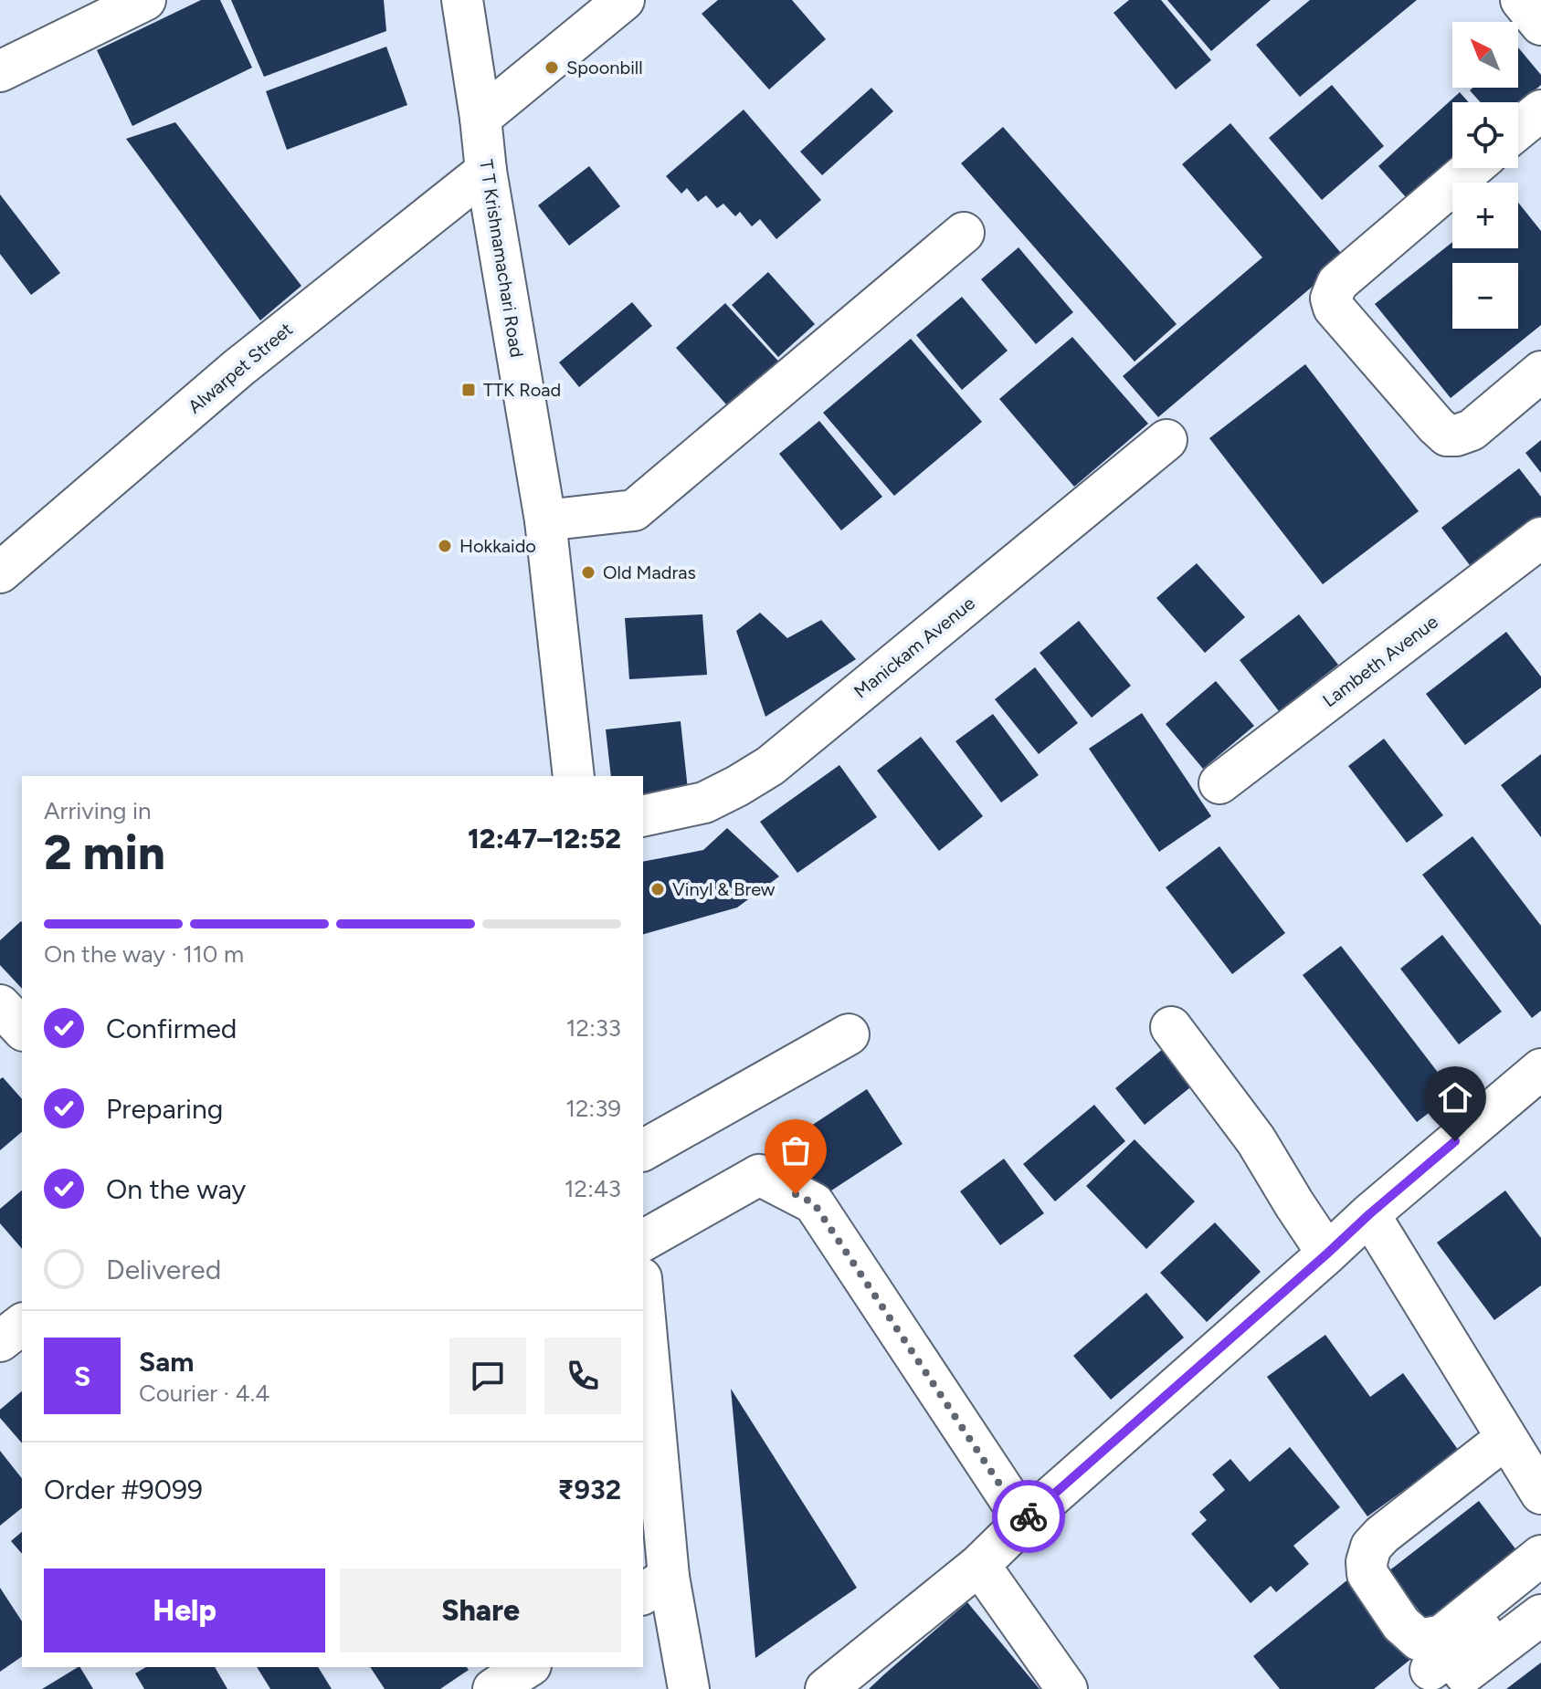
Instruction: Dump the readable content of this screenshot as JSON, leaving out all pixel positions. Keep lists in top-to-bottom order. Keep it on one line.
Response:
{"streets":{"street":["T T Krishnamachari Road","Alwarpet Street","Manickam Avenue","Lambeth Avenue"]},"crossings":[["T T Krishnamachari Road","Alwarpet Street"]],"places":{"other":["Spoonbill","Hokkaido","Old Madras","Vinyl & Brew"],"transit":["TTK Road"]},"north":"top left","page":{"map_buttons":["+","−"],"heading":["2 min","Arriving in","12:47–12:52"],"panel":["Sam","Courier · 4.4","Order #9099","₹932"],"bar":"On the way · 110 m","list":[["Confirmed","12:33"],["Preparing","12:39"],["On the way","12:43"],"Delivered"],"round":"S","buttons":["Help","Share"]}}
